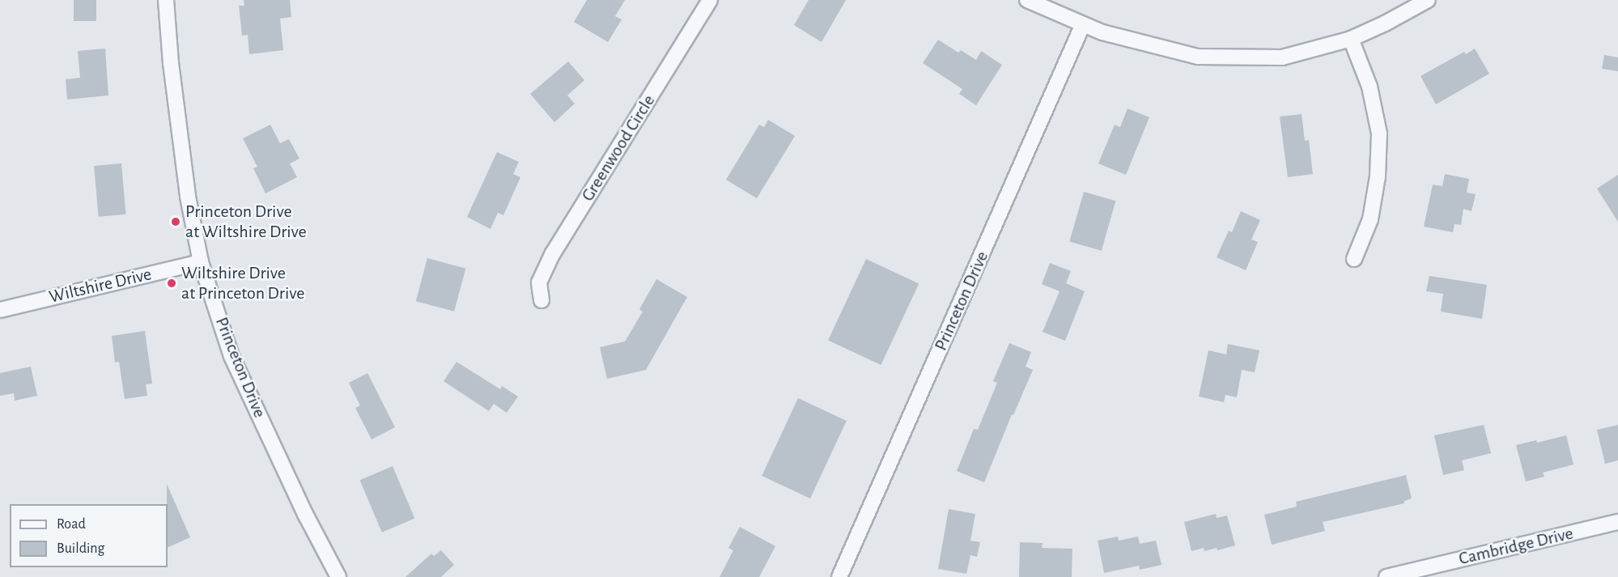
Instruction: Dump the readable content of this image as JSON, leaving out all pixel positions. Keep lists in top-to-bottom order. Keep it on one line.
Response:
{"streets":{"street":["Greenwood Circle","Wiltshire Drive","Princeton Drive","Cambridge Drive"]},"crossings":[["Wiltshire Drive","Princeton Drive"]],"places":["Princeton Drive at Wiltshire Drive","Wiltshire Drive at Princeton Drive"],"legend":["Road","Building"]}
